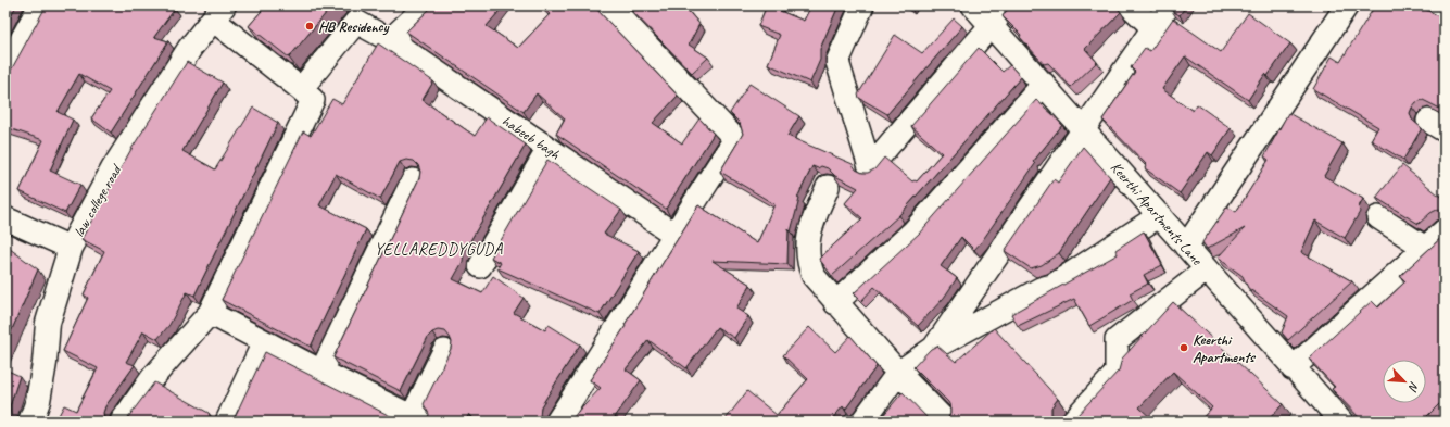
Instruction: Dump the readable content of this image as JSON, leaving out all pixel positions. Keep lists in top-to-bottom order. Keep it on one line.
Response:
{"streets":{"street":["habeeb bagh","law college road","Keerthi Apartments Lane"]},"districts":["YELLAREDDYGUDA"],"places":["HB Residency","Keerthi Apartments"],"north":"bottom right"}
